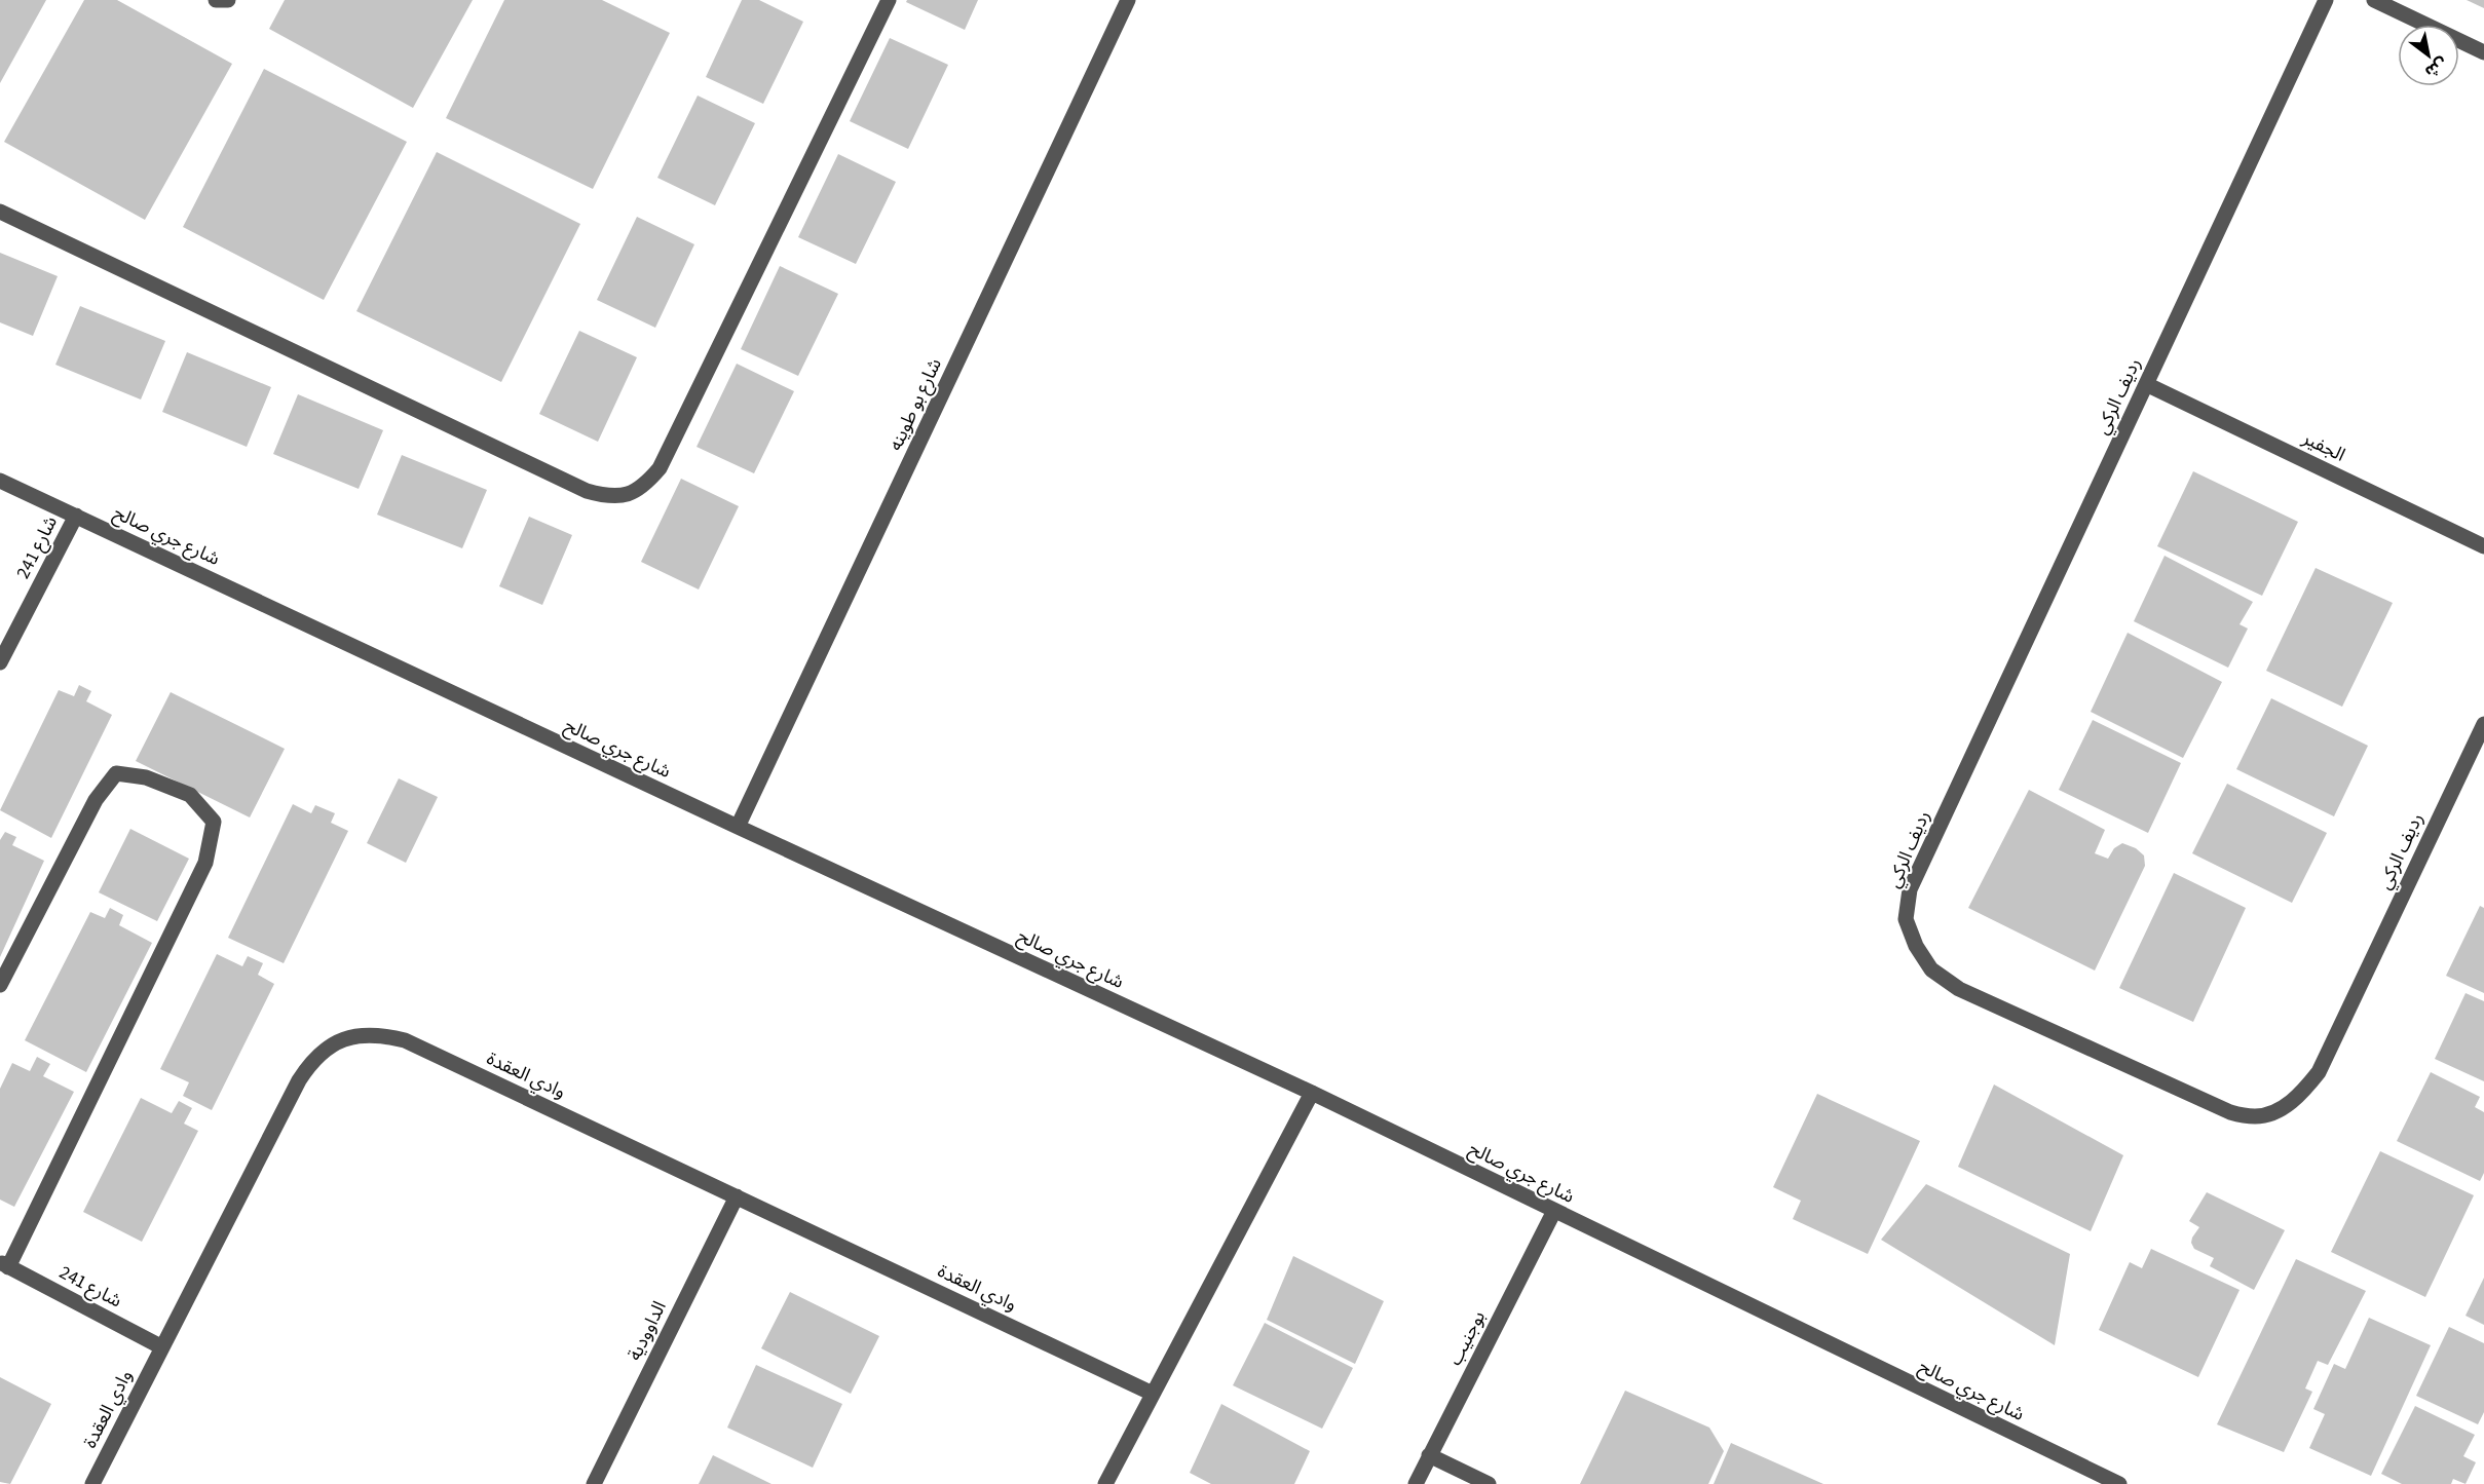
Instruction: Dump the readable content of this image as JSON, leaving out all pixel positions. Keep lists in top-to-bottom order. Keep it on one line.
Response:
{"streets":{"street":["رديف الركي","شارع بو طوينه","الجفير","شارع جري صالح","شارع 241","وادي العقدة","الداوودية","بوجنيب"]},"crossings":[["رديف الركي","الجفير"],["شارع بو طوينه","شارع جري صالح"],["شارع جري صالح","شارع 241"],["شارع جري صالح","بوجنيب"],["شارع 241","وادي العقدة"],["وادي العقدة","الداوودية"]],"north":"bottom right"}
